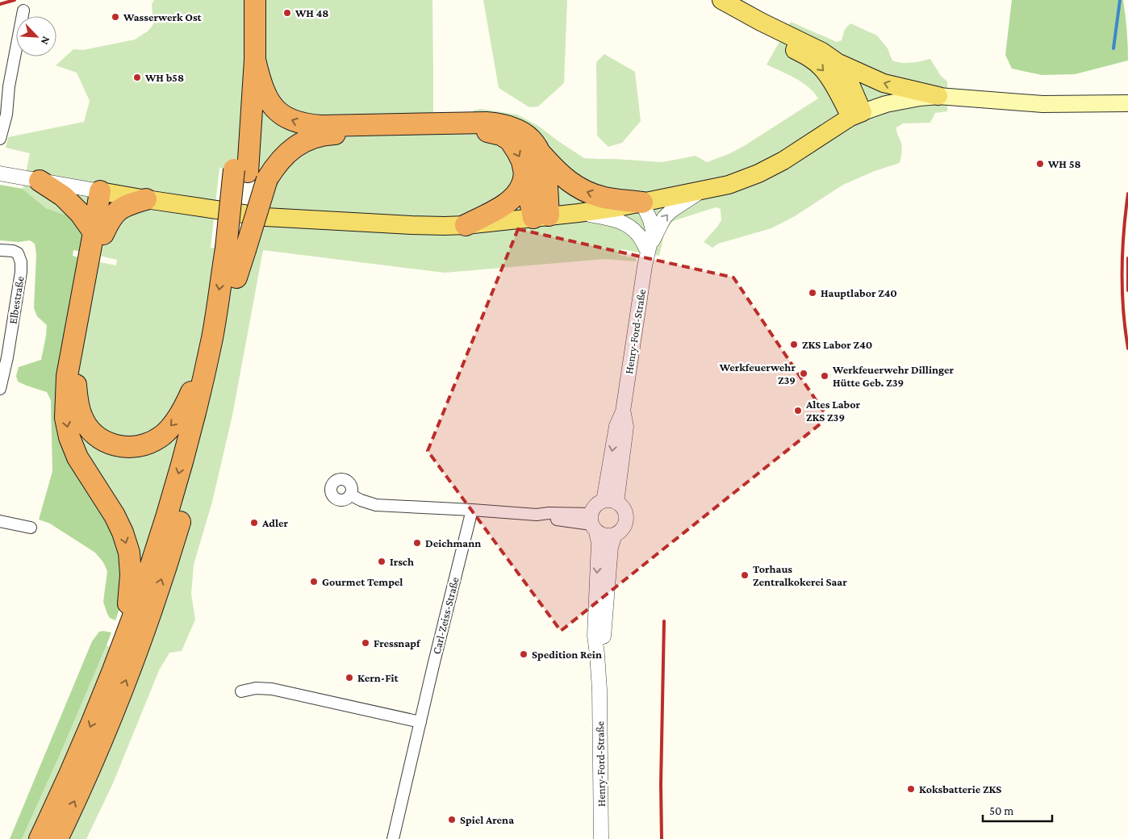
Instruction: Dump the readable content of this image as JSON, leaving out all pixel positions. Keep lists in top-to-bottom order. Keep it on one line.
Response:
{"streets":{"street":["Elbestraße","Henry-Ford-Straße","Carl-Zeiss-Straße"]},"places":["WH 48","Wasserwerk Ost","WH b58","WH 58","Hauptlabor Z40","ZKS Labor Z40","Werkfeuerwehr Z39","Werkfeuerwehr Dillinger Hütte Geb. Z39","Altes Labor ZKS Z39","Adler","Deichmann","Irsch","Torhaus Zentralkokerei Saar","Gourmet Tempel","Fressnapf","Spedition Rein","Kern-Fit","Koksbatterie ZKS","Spiel Arena"],"scale_bar":"50 m","north":"bottom right"}
